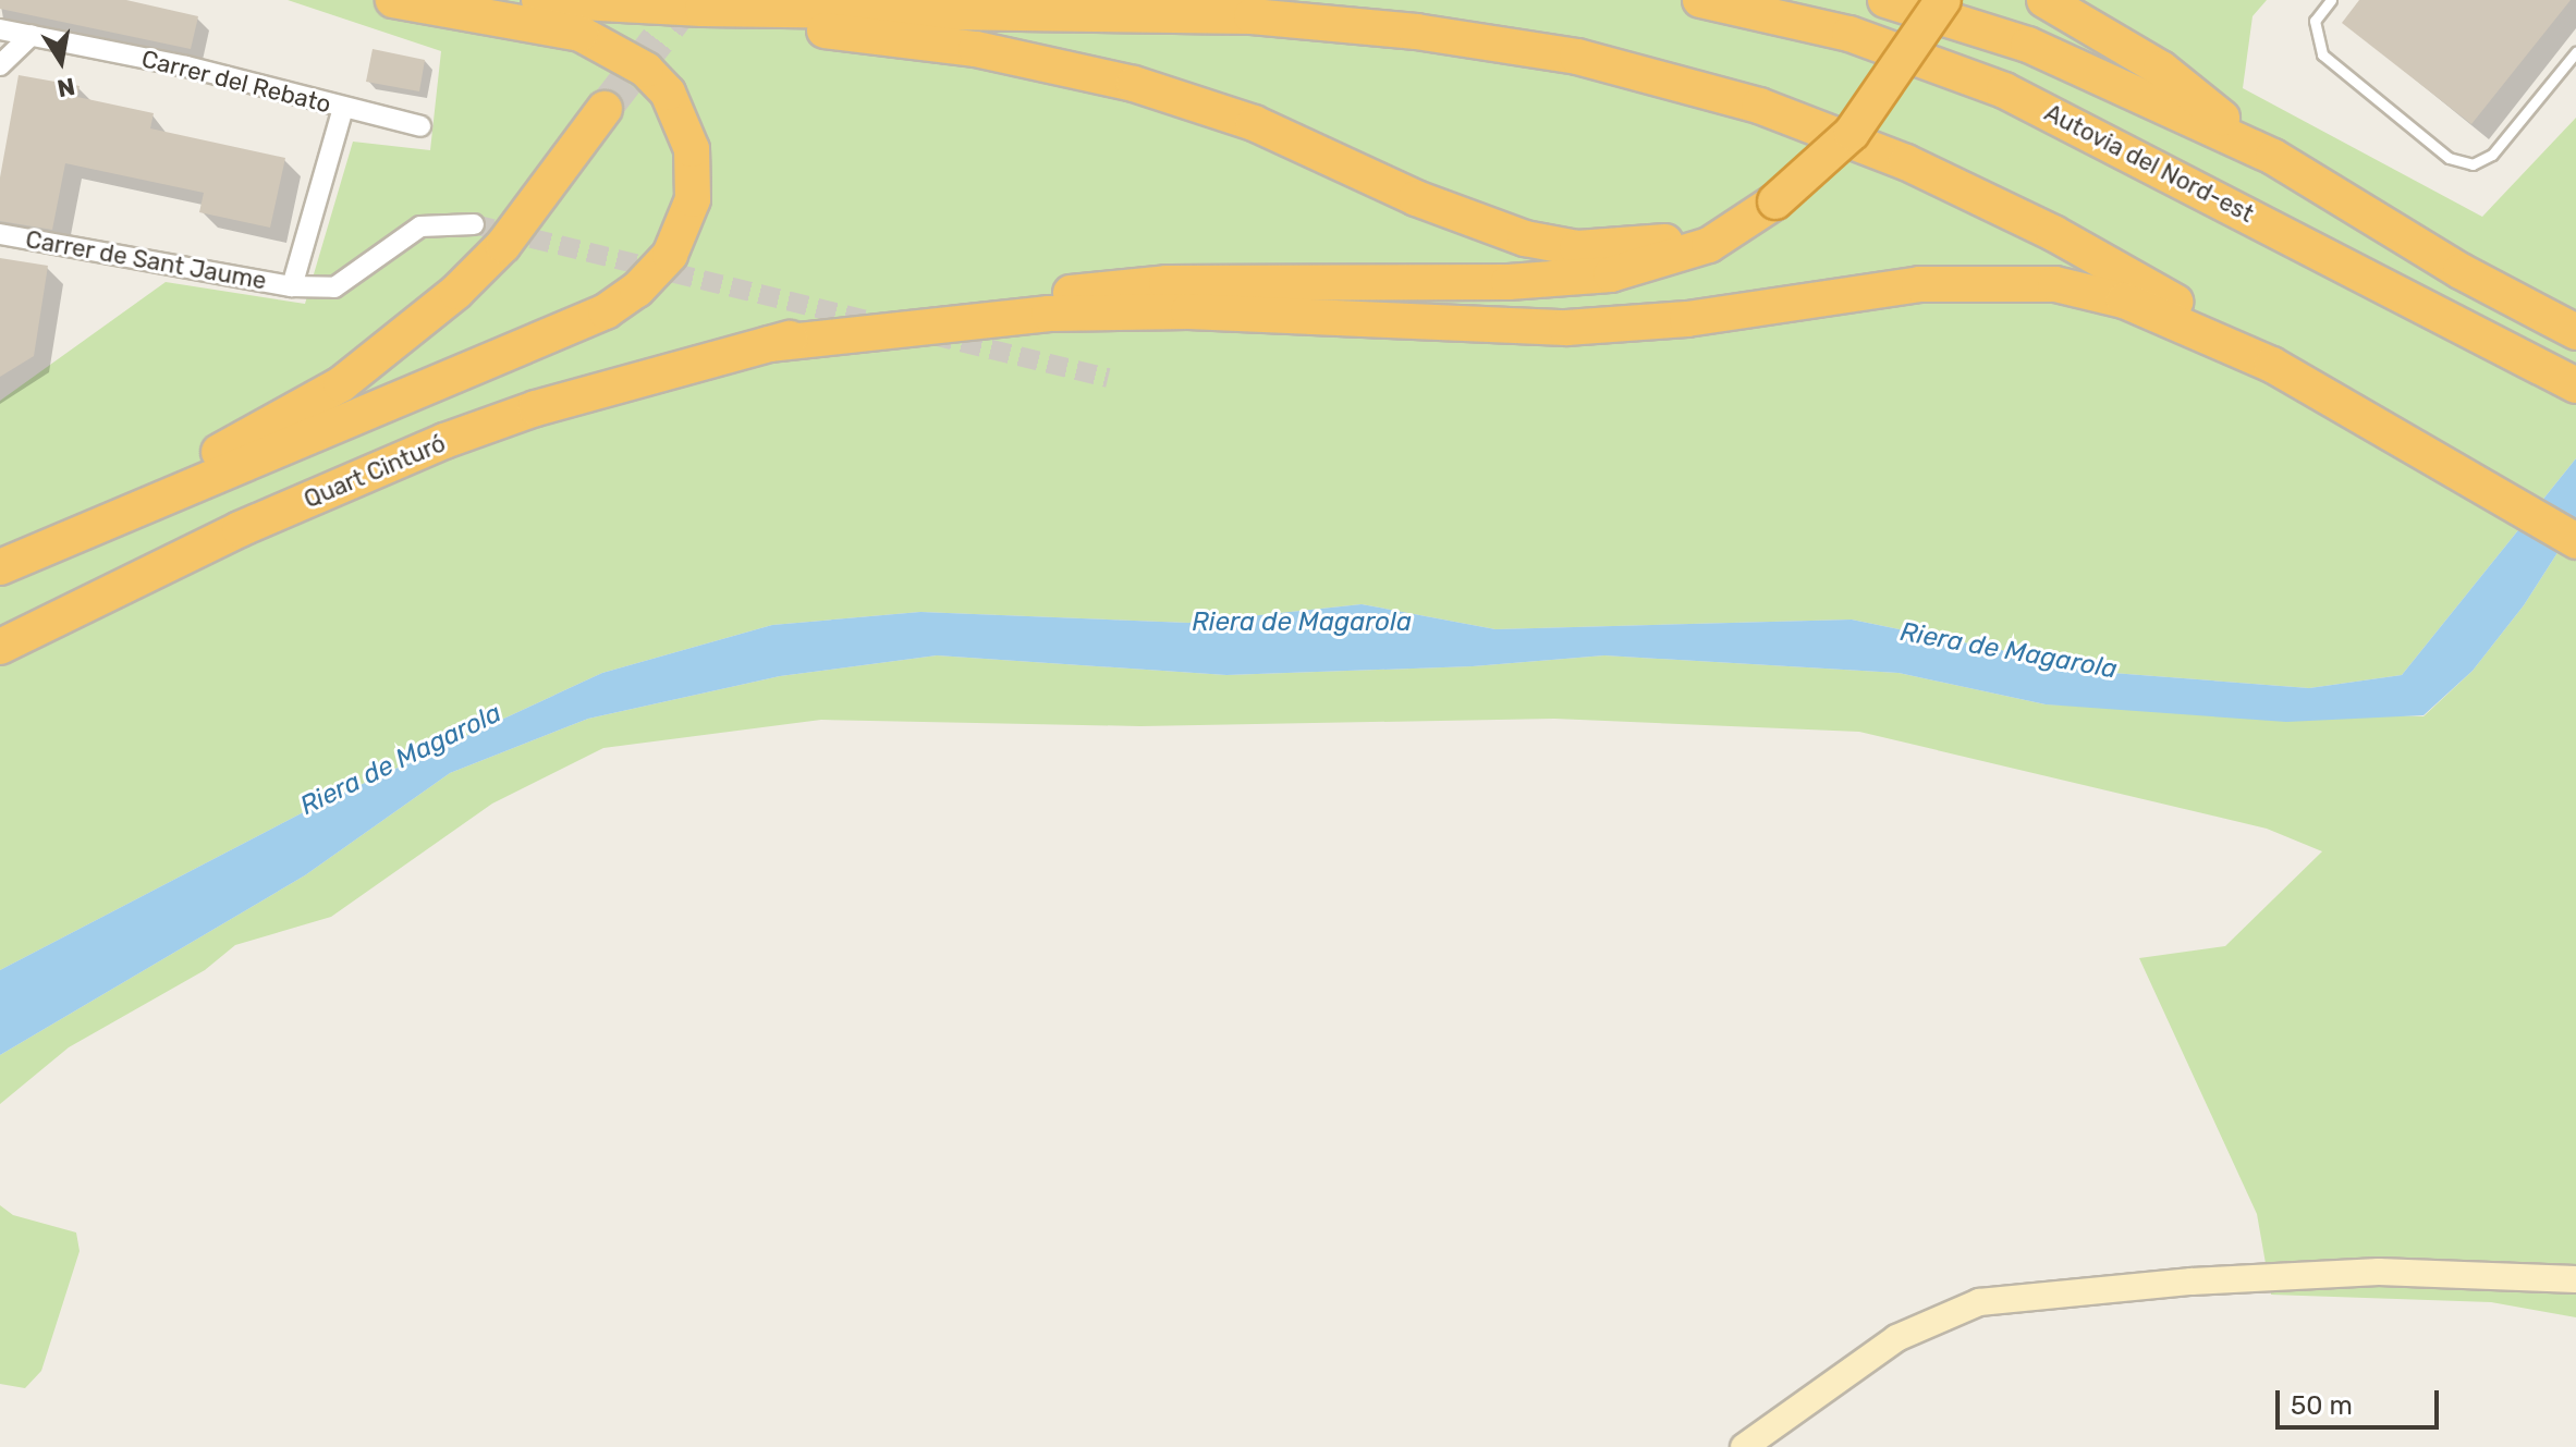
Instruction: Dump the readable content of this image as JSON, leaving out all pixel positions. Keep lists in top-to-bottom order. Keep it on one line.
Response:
{"streets":{"highway":["Autovia del Nord-est","Quart Cinturó"],"street":["Carrer del Rebato","Carrer de Sant Jaume"]},"water":["Riera de Magarola"],"scale_bar":"50 m","north":"bottom"}
